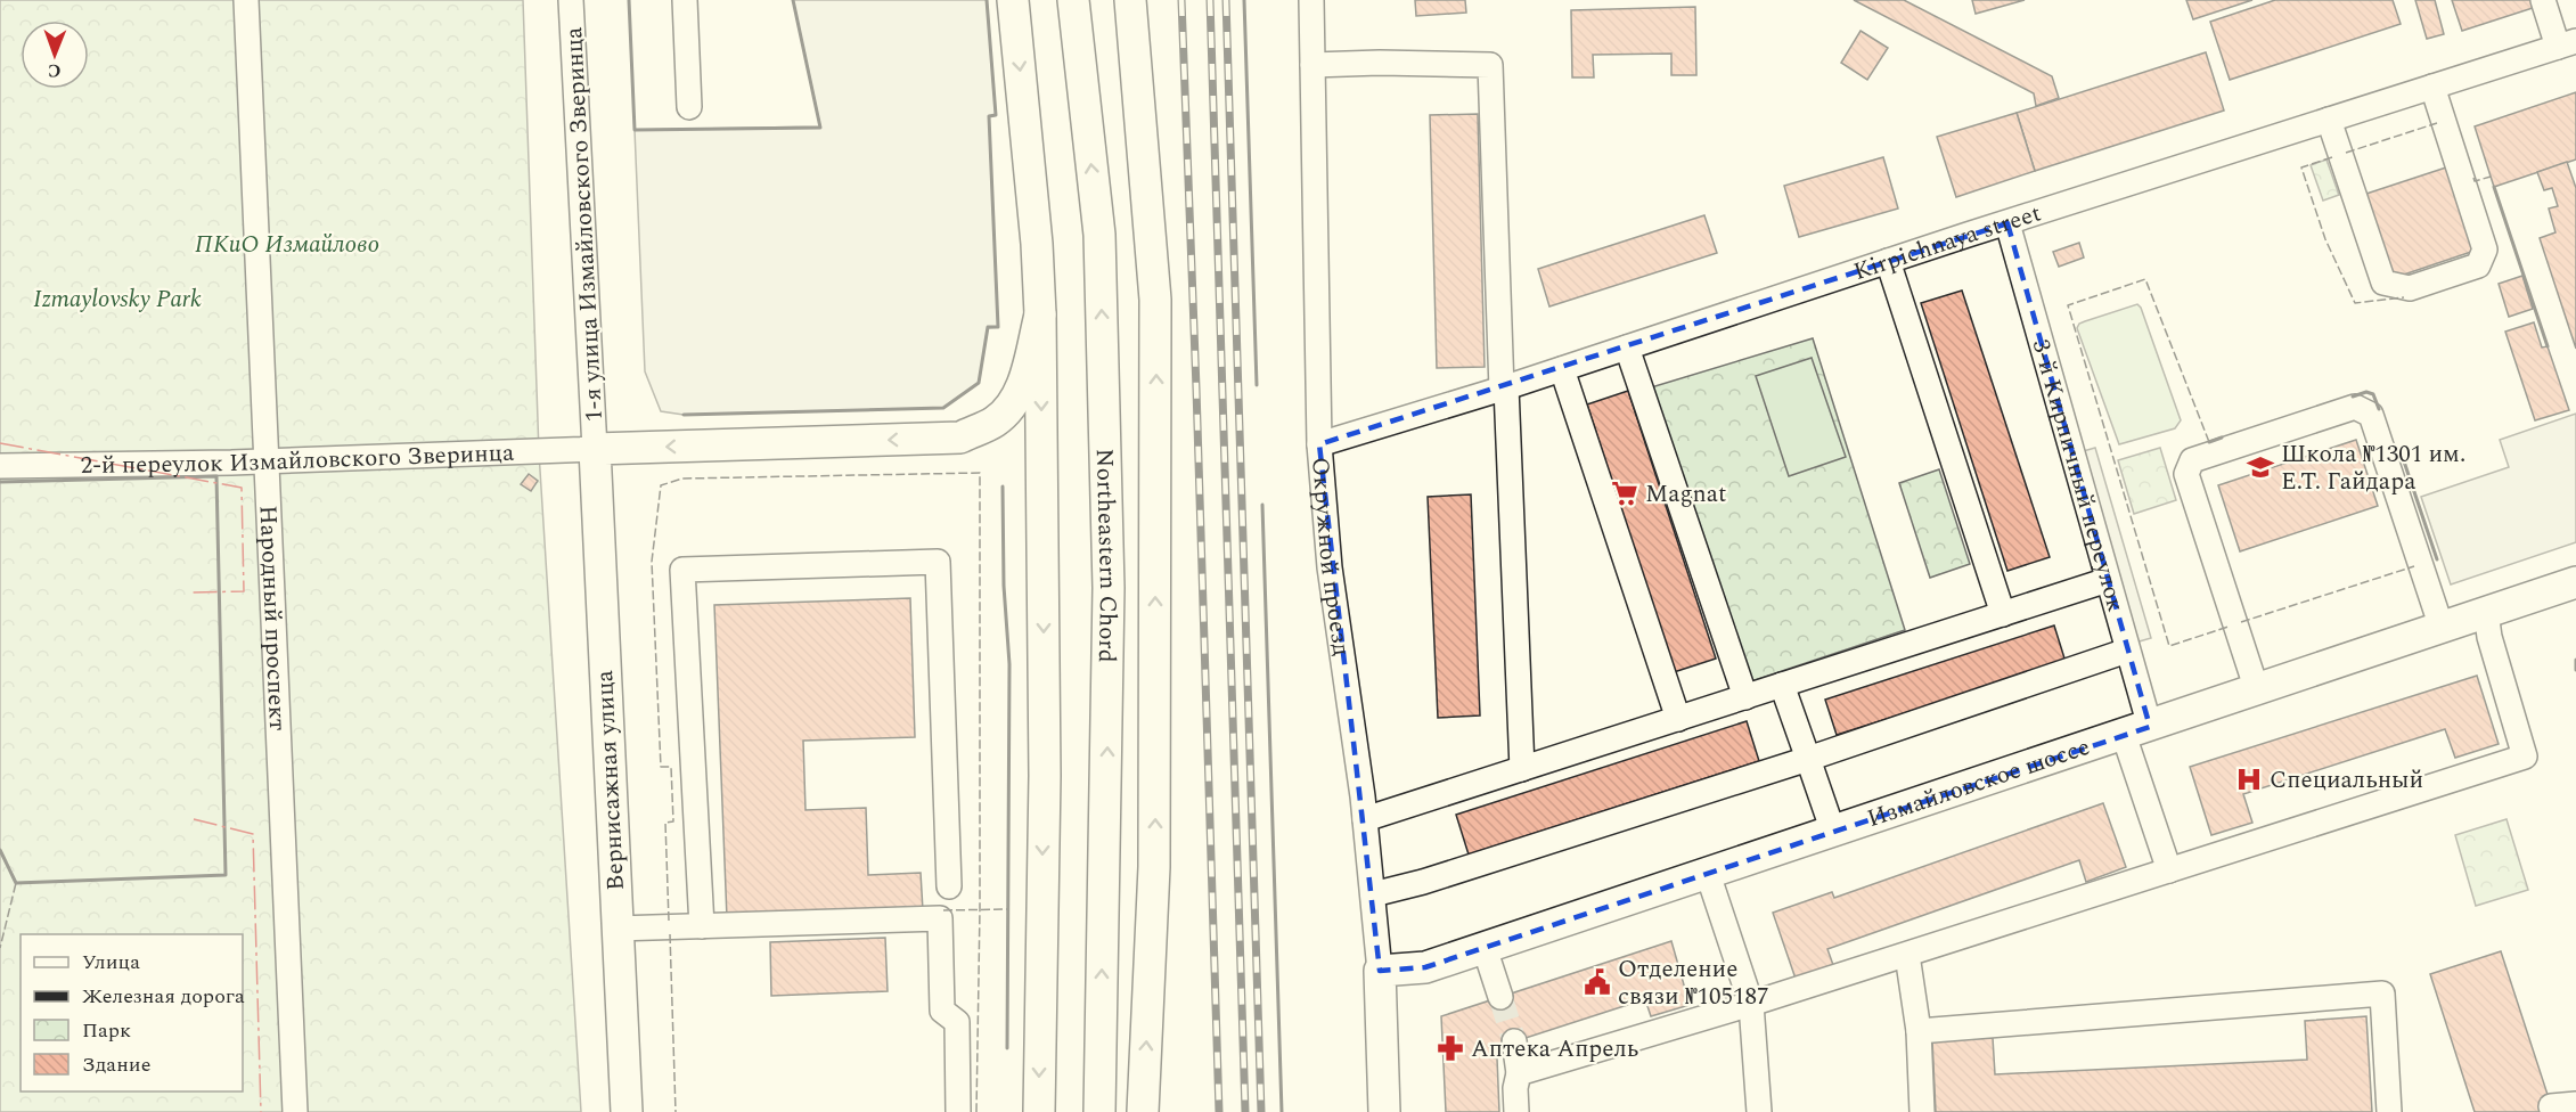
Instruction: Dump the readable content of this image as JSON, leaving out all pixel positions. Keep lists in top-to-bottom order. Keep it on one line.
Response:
{"streets":{"main road":["Northeastern Chord","Окружной проезд","Вернисажная улица","Измайловское шоссе"],"street":["1-я улица Измайловского Зверинца","Kirpichnaya street","2-й переулок Измайловского Зверинца","3-й Кирпичный переулок","Народный проспект"]},"crossings":[["1-я улица Измайловского Зверинца","2-й переулок Измайловского Зверинца"],["1-я улица Измайловского Зверинца","Вернисажная улица"],["Kirpichnaya street","3-й Кирпичный переулок"],["Kirpichnaya street","Окружной проезд"],["2-й переулок Измайловского Зверинца","Народный проспект"],["2-й переулок Измайловского Зверинца","Вернисажная улица"],["3-й Кирпичный переулок","Измайловское шоссе"],["Окружной проезд","Измайловское шоссе"]],"parks":["ПКиО Измайлово","Izmaylovsky Park"],"places":{"school or university":["Школа №1301 им. Е.Т. Гайдара"],"supermarket":["Magnat"],"hospital":["Специальный"],"public building":["Отделение связи №105187"],"pharmacy":["Аптека Апрель"]},"legend":["Улица","Железная дорога","Парк","Здание"],"north":"bottom"}
